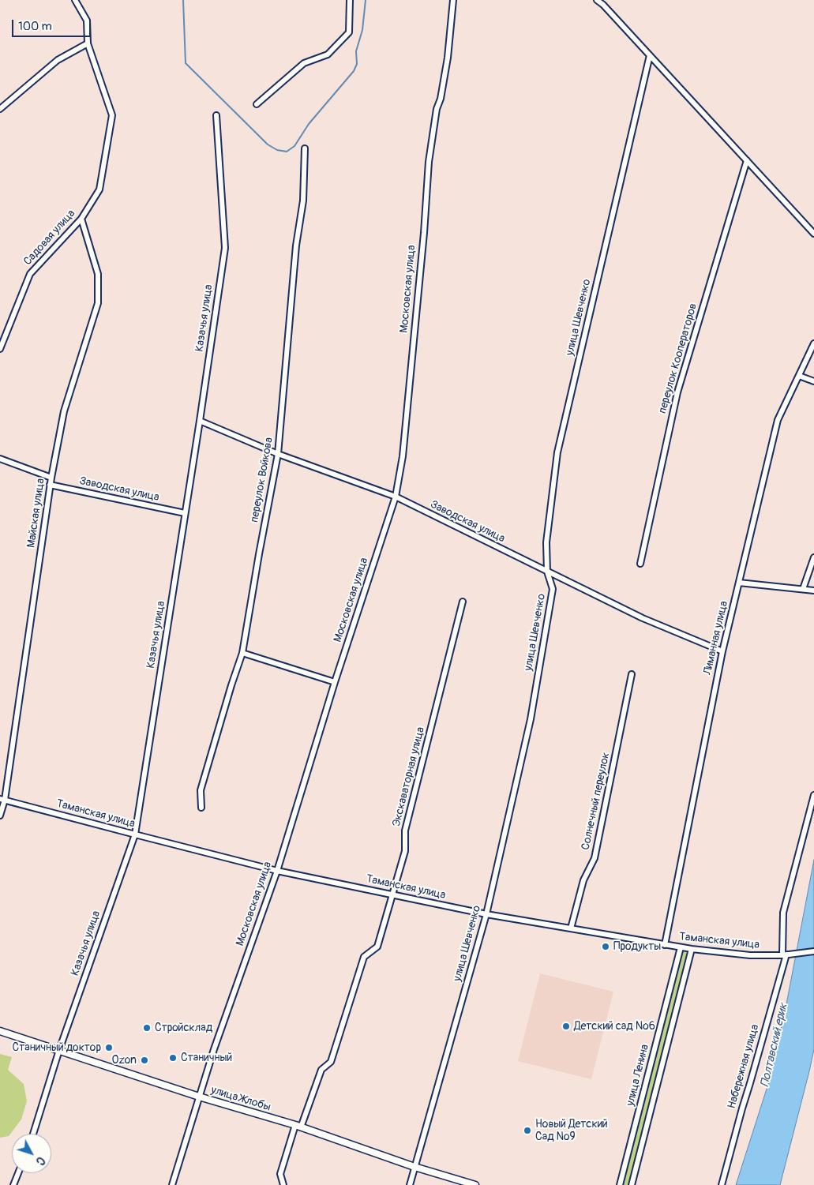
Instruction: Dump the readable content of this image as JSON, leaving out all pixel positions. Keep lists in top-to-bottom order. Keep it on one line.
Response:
{"streets":{"street":["Садовая улица","Московская улица","улица Шевченко","Казачья улица","переулок Кооператоров","переулок Войкова","Заводская улица","Майская улица","Лиманная улица","Экскаваторная улица","Солнечный переулок","Таманская улица","Набережная улица","улица Ленина","улица Жлобы"]},"crossings":[["Садовая улица","Майская улица"],["Московская улица","Заводская улица"],["Московская улица","Таманская улица"],["Московская улица","улица Жлобы"],["улица Шевченко","Заводская улица"],["улица Шевченко","Таманская улица"],["улица Шевченко","улица Жлобы"],["Казачья улица","Заводская улица"],["Казачья улица","Таманская улица"],["Казачья улица","улица Жлобы"],["переулок Войкова","Заводская улица"],["Заводская улица","Майская улица"],["Заводская улица","Лиманная улица"],["Майская улица","Таманская улица"],["Лиманная улица","Таманская улица"],["Экскаваторная улица","Таманская улица"],["Экскаваторная улица","улица Жлобы"],["Солнечный переулок","Таманская улица"],["Таманская улица","Набережная улица"],["Таманская улица","улица Ленина"]],"water":["Полтавский ерик"],"places":["Продукты","Детский сад №6","Стройсклад","Станичный доктор","Станичный","Ozon","Новый Детский Сад №9"],"scale_bar":"100 m","north":"bottom right"}
